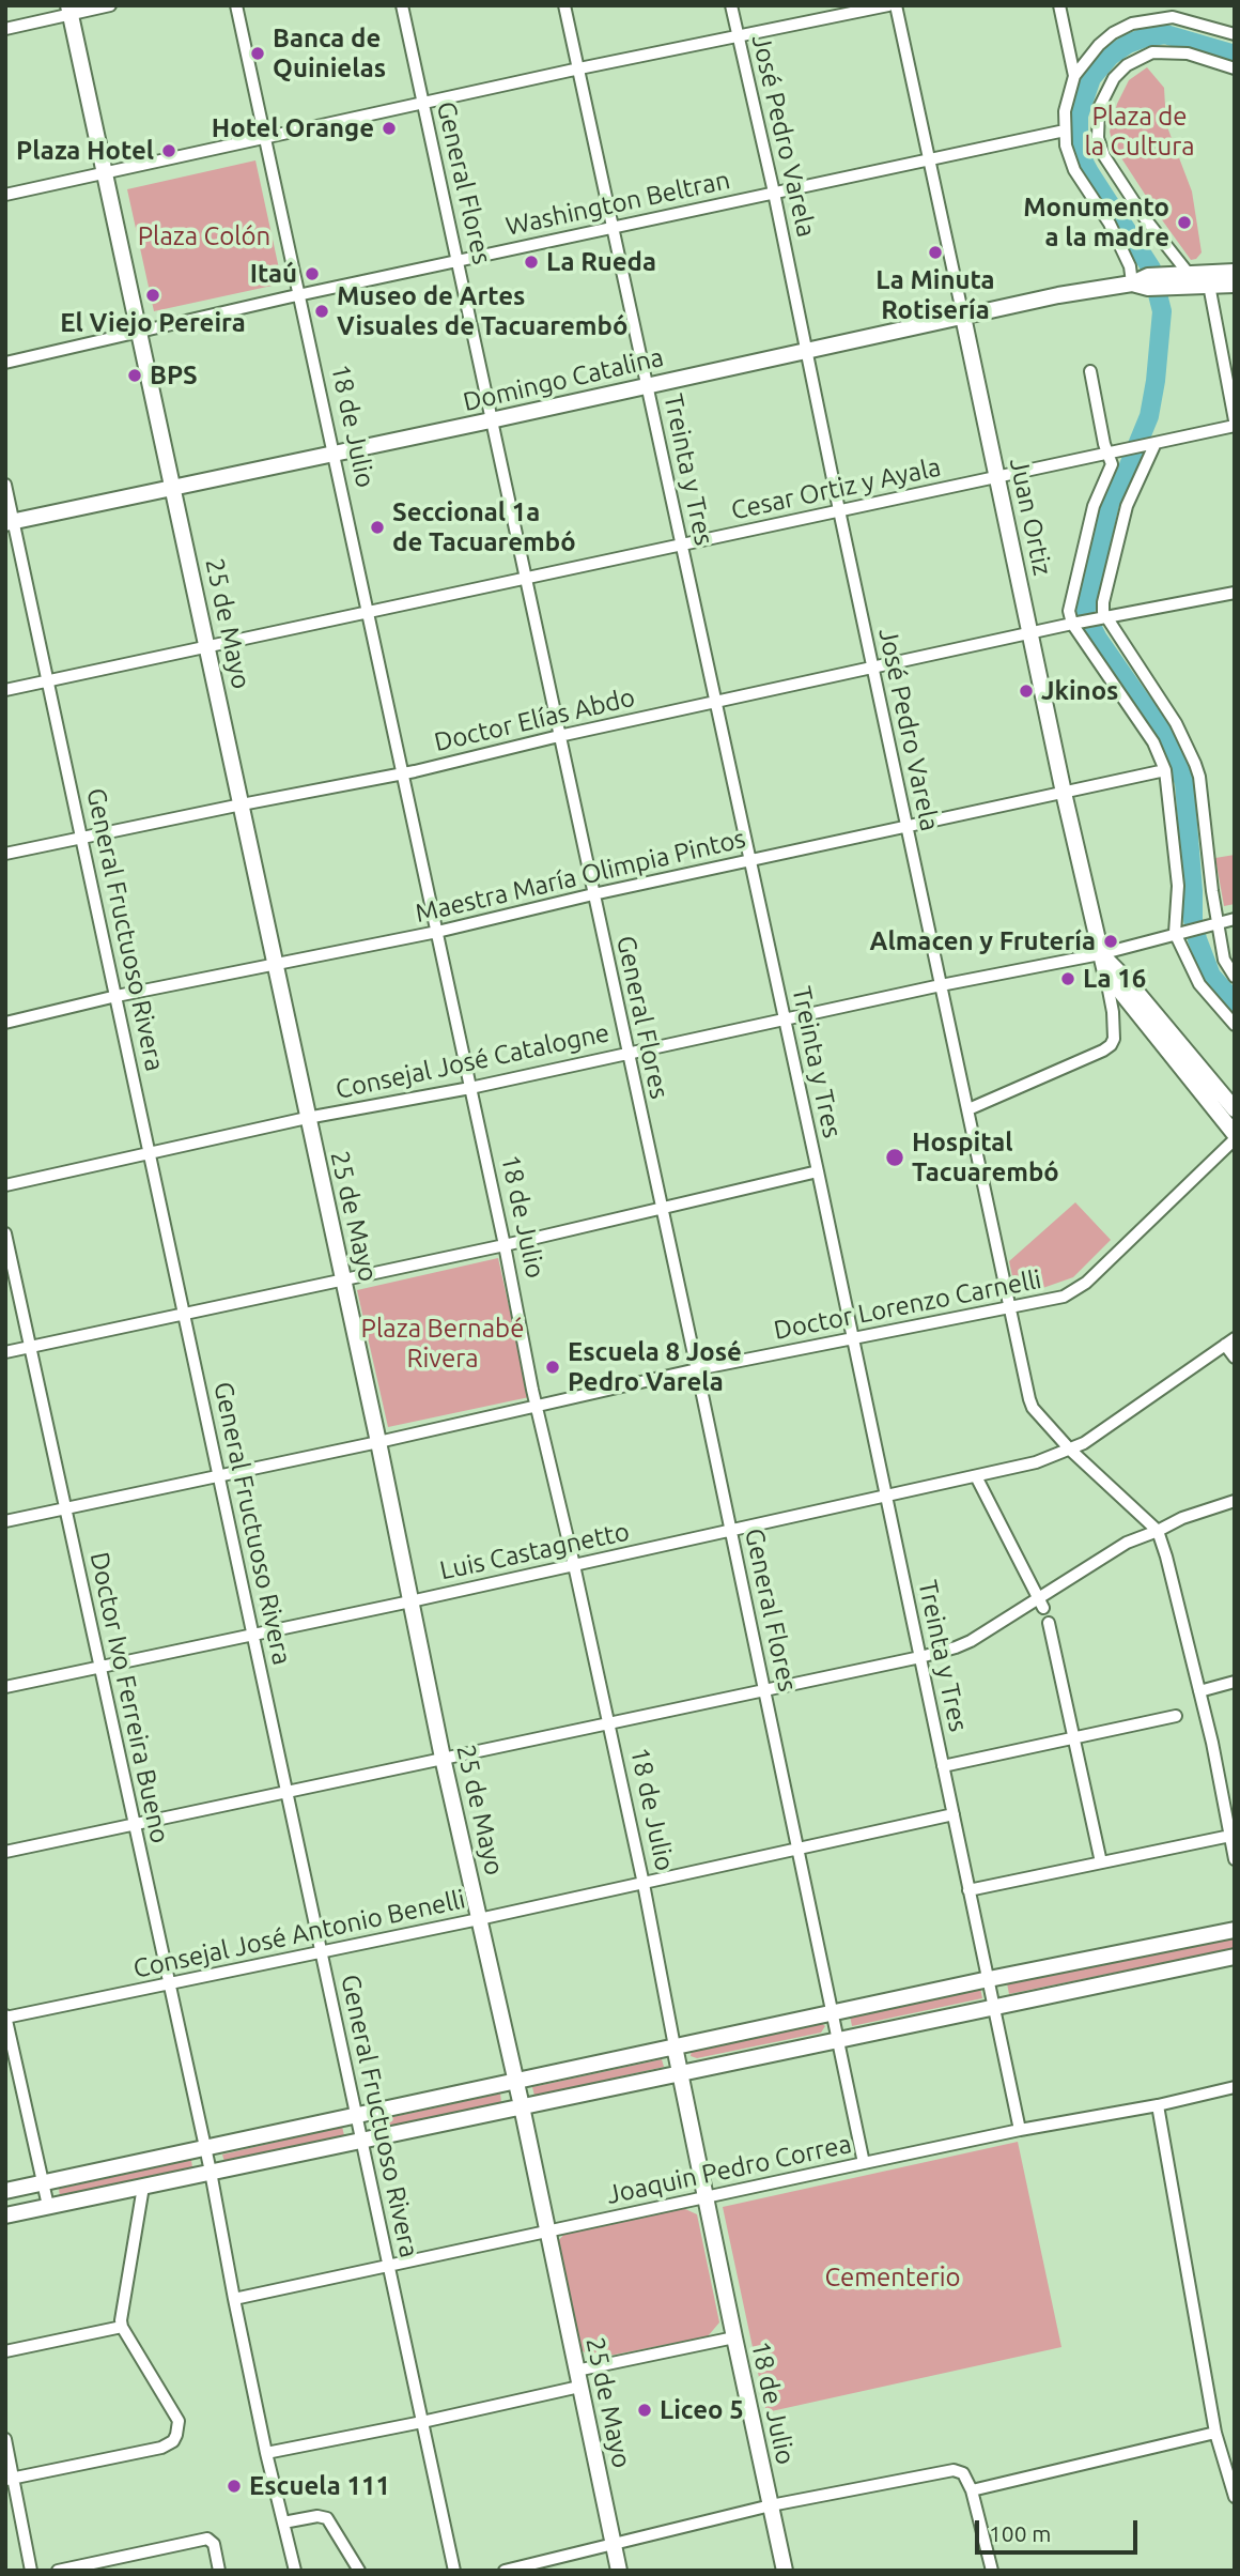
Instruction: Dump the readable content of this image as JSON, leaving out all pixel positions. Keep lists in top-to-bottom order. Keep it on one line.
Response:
{"streets":{"street":["José Pedro Varela","General Flores","Washington Beltran","Domingo Catalina","18 de Julio","Treinta y Tres","Cesar Ortiz y Ayala","Juan Ortiz","25 de Mayo","Doctor Elías Abdo","Maestra María Olimpia Pintos","General Fructuoso Rivera","Consejal José Catalogne","Doctor Lorenzo Carnelli","Luis Castagnetto","Doctor Ivo Ferreira Bueno","Consejal José Antonio Benelli","Joaquin Pedro Correa"]},"crossings":[["José Pedro Varela","Washington Beltran"],["José Pedro Varela","Domingo Catalina"],["José Pedro Varela","Cesar Ortiz y Ayala"],["José Pedro Varela","Juan Ortiz"],["José Pedro Varela","Doctor Elías Abdo"],["José Pedro Varela","Maestra María Olimpia Pintos"],["José Pedro Varela","Consejal José Catalogne"],["José Pedro Varela","Doctor Lorenzo Carnelli"],["José Pedro Varela","Luis Castagnetto"],["General Flores","Washington Beltran"],["General Flores","Domingo Catalina"],["General Flores","Cesar Ortiz y Ayala"],["General Flores","Doctor Elías Abdo"],["General Flores","Maestra María Olimpia Pintos"],["General Flores","Consejal José Catalogne"],["General Flores","Doctor Lorenzo Carnelli"],["General Flores","Luis Castagnetto"],["General Flores","Consejal José Antonio Benelli"],["General Flores","Joaquin Pedro Correa"],["Washington Beltran","18 de Julio"],["Washington Beltran","Treinta y Tres"],["Washington Beltran","Juan Ortiz"],["Washington Beltran","25 de Mayo"],["Domingo Catalina","18 de Julio"],["Domingo Catalina","Treinta y Tres"],["Domingo Catalina","Juan Ortiz"],["Domingo Catalina","25 de Mayo"],["Domingo Catalina","General Fructuoso Rivera"],["18 de Julio","Cesar Ortiz y Ayala"],["18 de Julio","Doctor Elías Abdo"],["18 de Julio","Maestra María Olimpia Pintos"],["18 de Julio","Consejal José Catalogne"],["18 de Julio","Doctor Lorenzo Carnelli"],["18 de Julio","Luis Castagnetto"],["18 de Julio","Consejal José Antonio Benelli"],["18 de Julio","Joaquin Pedro Correa"],["Treinta y Tres","Cesar Ortiz y Ayala"],["Treinta y Tres","Doctor Elías Abdo"],["Treinta y Tres","Maestra María Olimpia Pintos"],["Treinta y Tres","Consejal José Catalogne"],["Treinta y Tres","Doctor Lorenzo Carnelli"],["Treinta y Tres","Luis Castagnetto"],["Treinta y Tres","Consejal José Antonio Benelli"],["Treinta y Tres","Joaquin Pedro Correa"],["Cesar Ortiz y Ayala","Juan Ortiz"],["Cesar Ortiz y Ayala","25 de Mayo"],["Cesar Ortiz y Ayala","General Fructuoso Rivera"],["Juan Ortiz","Doctor Elías Abdo"],["Juan Ortiz","Maestra María Olimpia Pintos"],["Juan Ortiz","Consejal José Catalogne"],["25 de Mayo","Doctor Elías Abdo"],["25 de Mayo","Maestra María Olimpia Pintos"],["25 de Mayo","Consejal José Catalogne"],["25 de Mayo","Doctor Lorenzo Carnelli"],["25 de Mayo","Luis Castagnetto"],["25 de Mayo","Consejal José Antonio Benelli"],["25 de Mayo","Joaquin Pedro Correa"],["Doctor Elías Abdo","General Fructuoso Rivera"],["Maestra María Olimpia Pintos","General Fructuoso Rivera"],["General Fructuoso Rivera","Consejal José Catalogne"],["General Fructuoso Rivera","Doctor Lorenzo Carnelli"],["General Fructuoso Rivera","Luis Castagnetto"],["General Fructuoso Rivera","Consejal José Antonio Benelli"],["General Fructuoso Rivera","Joaquin Pedro Correa"],["Doctor Lorenzo Carnelli","Doctor Ivo Ferreira Bueno"],["Luis Castagnetto","Doctor Ivo Ferreira Bueno"],["Doctor Ivo Ferreira Bueno","Consejal José Antonio Benelli"],["Doctor Ivo Ferreira Bueno","Joaquin Pedro Correa"]],"parks":["Plaza de la Cultura","Plaza Colón","Plaza Bernabé Rivera","Cementerio"],"places":["Banca de Quinielas","Hotel Orange","Plaza Hotel","Monumento a la madre","La Minuta Rotisería","La Rueda","Itaú","El Viejo Pereira","Museo de Artes Visuales de Tacuarembó","BPS","Seccional 1a de Tacuarembó","Jkinos","Almacen y Frutería","La 16","Hospital Tacuarembó","Escuela 8 José Pedro Varela","Liceo 5","Escuela 111"],"scale_bar":"100 m"}
